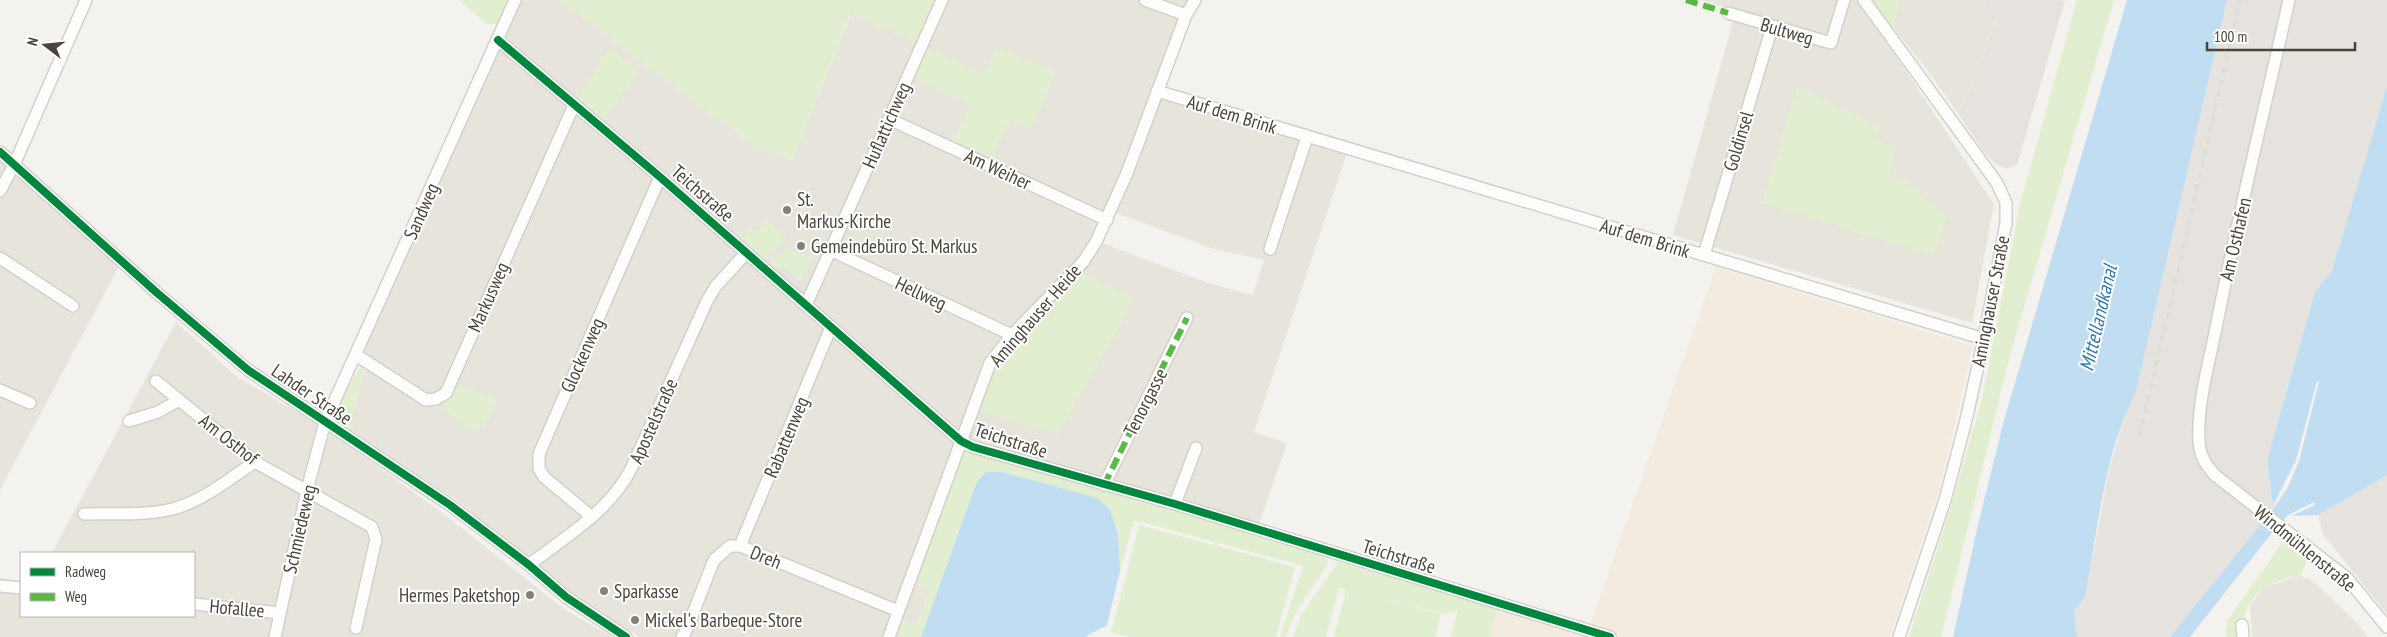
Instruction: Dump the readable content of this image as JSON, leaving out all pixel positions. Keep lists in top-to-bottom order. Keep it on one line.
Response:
{"streets":{"street":["Bultweg","Auf dem Brink","Huflattichweg","Goldinsel","Am Weiher","Teichstraße","Sandweg","Am Osthafen","Hellweg","Markusweg","Aminghauser Straße","Aminghauser Heide","Glockenweg","Lahder Straße","Tenorgasse","Apostelstraße","Rabattenweg","Am Osthof","Schmiedeweg","Windmühlenstraße","Dreh","Hofallee"]},"crossings":[["Bultweg","Goldinsel"],["Auf dem Brink","Goldinsel"],["Auf dem Brink","Aminghauser Straße"],["Auf dem Brink","Aminghauser Heide"],["Huflattichweg","Am Weiher"],["Huflattichweg","Teichstraße"],["Huflattichweg","Hellweg"],["Am Weiher","Aminghauser Heide"],["Teichstraße","Sandweg"],["Teichstraße","Markusweg"],["Teichstraße","Aminghauser Heide"],["Teichstraße","Glockenweg"],["Teichstraße","Tenorgasse"],["Teichstraße","Apostelstraße"],["Teichstraße","Rabattenweg"],["Sandweg","Markusweg"],["Sandweg","Lahder Straße"],["Sandweg","Schmiedeweg"],["Am Osthafen","Windmühlenstraße"],["Hellweg","Aminghauser Heide"],["Aminghauser Heide","Dreh"],["Glockenweg","Apostelstraße"],["Lahder Straße","Apostelstraße"],["Lahder Straße","Schmiedeweg"],["Rabattenweg","Dreh"],["Am Osthof","Schmiedeweg"],["Schmiedeweg","Hofallee"]],"water":["Mittellandkanal"],"places":["St. Markus-Kirche","Gemeindebüro St. Markus","Sparkasse","Hermes Paketshop","Mickel's Barbeque-Store"],"legend":["Radweg","Weg"],"scale_bar":"100 m","north":"left"}
